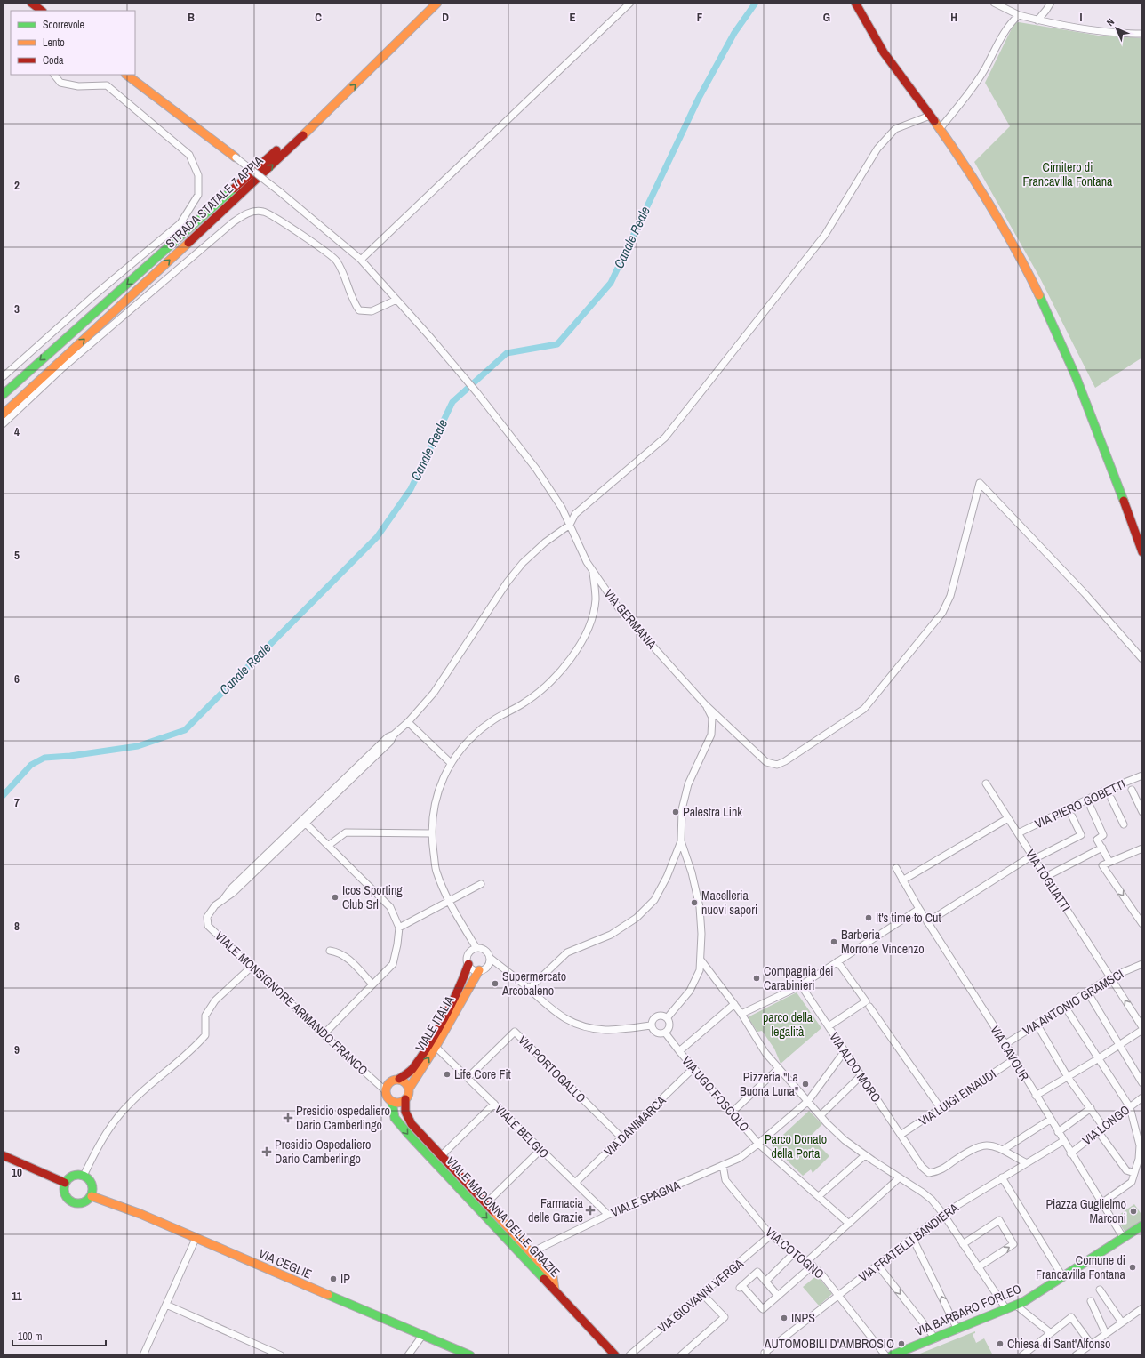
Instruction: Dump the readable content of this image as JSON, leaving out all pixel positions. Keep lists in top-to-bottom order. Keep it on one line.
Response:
{"streets":{"main road":["STRADA STATALE 7 APPIA","VIALE ITALIA","VIALE MADONNA DELLE GRAZIE","VIA CEGLIE","VIA BARBARO FORLEO"],"street":["VIA GERMANIA","VIA PIERO GOBETTI","VIA TOGLIATTI","VIA ANTONIO GRAMSCI","VIALE MONSIGNORE ARMANDO FRANCO","VIA CAVOUR","VIA ALDO MORO","VIA PORTOGALLO","VIA UGO FOSCOLO","VIA LUIGI EINAUDI","VIA LONGO","VIA DANIMARCA","VIALE BELGIO","VIALE SPAGNA","VIA FRATELLI BANDIERA","VIA COTOGNO","VIA GIOVANNI VERGA"]},"crossings":[["VIA GERMANIA","VIALE MONSIGNORE ARMANDO FRANCO"],["VIA PIERO GOBETTI","VIA TOGLIATTI"],["VIA TOGLIATTI","VIA ANTONIO GRAMSCI"],["VIA ANTONIO GRAMSCI","VIA CAVOUR"],["VIALE MONSIGNORE ARMANDO FRANCO","VIALE ITALIA"],["VIALE MONSIGNORE ARMANDO FRANCO","VIALE MADONNA DELLE GRAZIE"],["VIALE ITALIA","VIALE BELGIO"],["VIALE ITALIA","VIALE MADONNA DELLE GRAZIE"],["VIA CAVOUR","VIA LUIGI EINAUDI"],["VIA CAVOUR","VIA LONGO"],["VIA CAVOUR","VIA FRATELLI BANDIERA"],["VIA CAVOUR","VIA BARBARO FORLEO"],["VIA ALDO MORO","VIA LUIGI EINAUDI"],["VIA ALDO MORO","VIALE SPAGNA"],["VIA ALDO MORO","VIA FRATELLI BANDIERA"],["VIA PORTOGALLO","VIA DANIMARCA"],["VIA PORTOGALLO","VIALE BELGIO"],["VIA UGO FOSCOLO","VIA DANIMARCA"],["VIA UGO FOSCOLO","VIALE SPAGNA"],["VIA DANIMARCA","VIALE BELGIO"],["VIALE BELGIO","VIALE SPAGNA"],["VIALE SPAGNA","VIALE MADONNA DELLE GRAZIE"],["VIALE SPAGNA","VIA COTOGNO"],["VIA FRATELLI BANDIERA","VIA COTOGNO"],["VIA COTOGNO","VIA GIOVANNI VERGA"]],"water":["Canale Reale"],"parks":["Cimitero di Francavilla Fontana","parco della legalità","Parco Donato della Porta"],"places":{"other":["Palestra Link","Icos Sporting Club Srl","Macelleria nuovi sapori","It's time to Cut","Barberia Morrone Vincenzo","Compagnia dei Carabinieri","Supermercato Arcobaleno","Life Core Fit","Pizzeria \"La Buona Luna\"","Piazza Guglielmo Marconi","Comune di Francavilla Fontana","IP","INPS","AUTOMOBILI D'AMBROSIO","Chiesa di Sant'Alfonso"],"health":["Presidio ospedaliero Dario Camberlingo","Presidio Ospedaliero Dario Camberlingo","Farmacia delle Grazie"]},"legend":["Scorrevole","Lento","Coda"],"scale_bar":"100 m","north":"top left","grid":{"columns":["B","C","D","E","F","G","H","I"],"rows":["2","3","4","5","6","7","8","9","10","11"]}}
